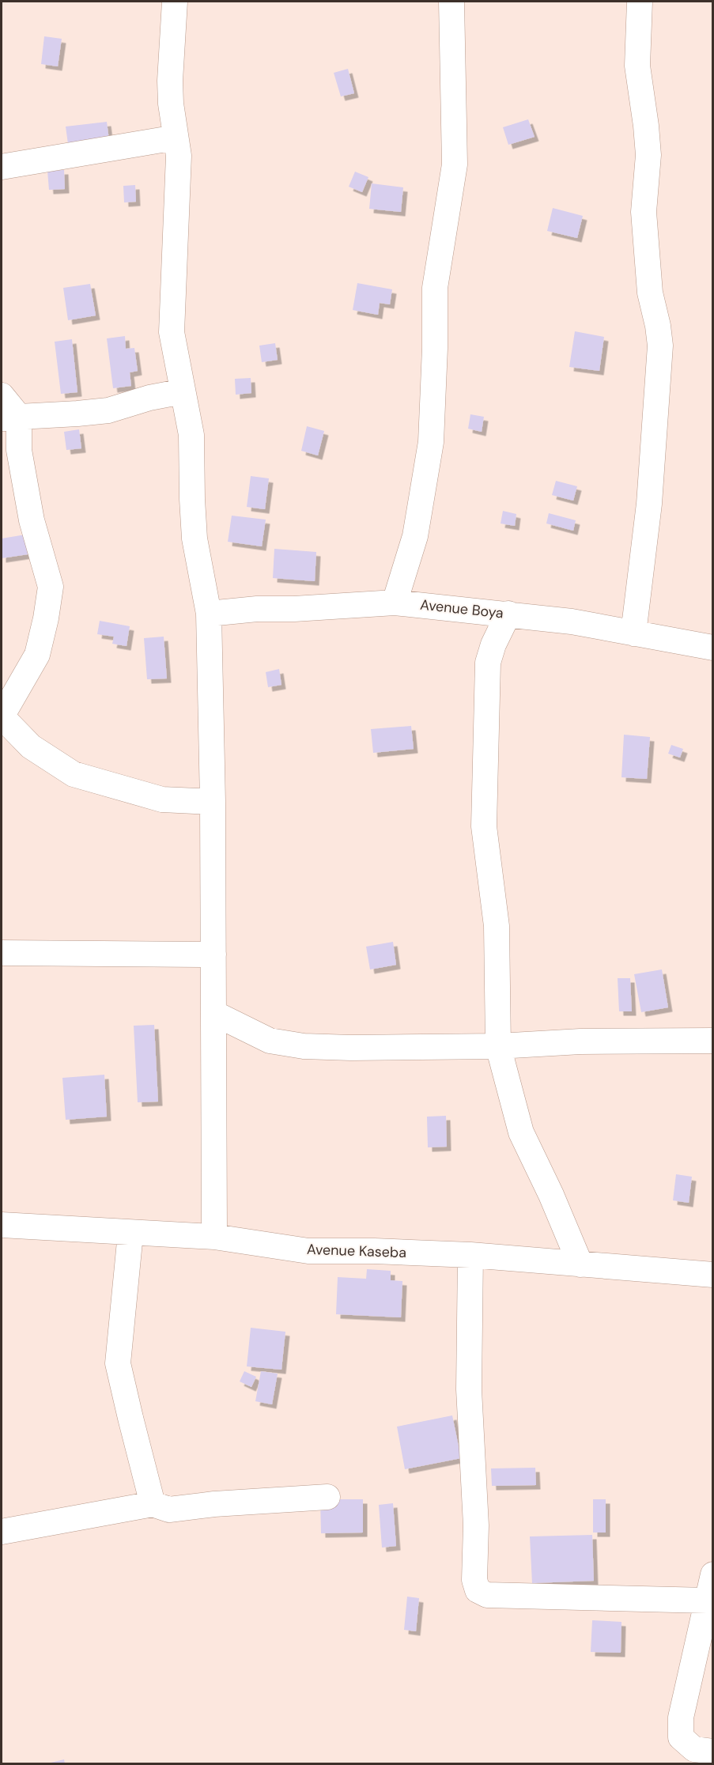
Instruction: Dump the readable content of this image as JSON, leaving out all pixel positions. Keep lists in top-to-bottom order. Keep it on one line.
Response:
{"streets":{"street":["Avenue Boya","Avenue Kaseba"]}}
